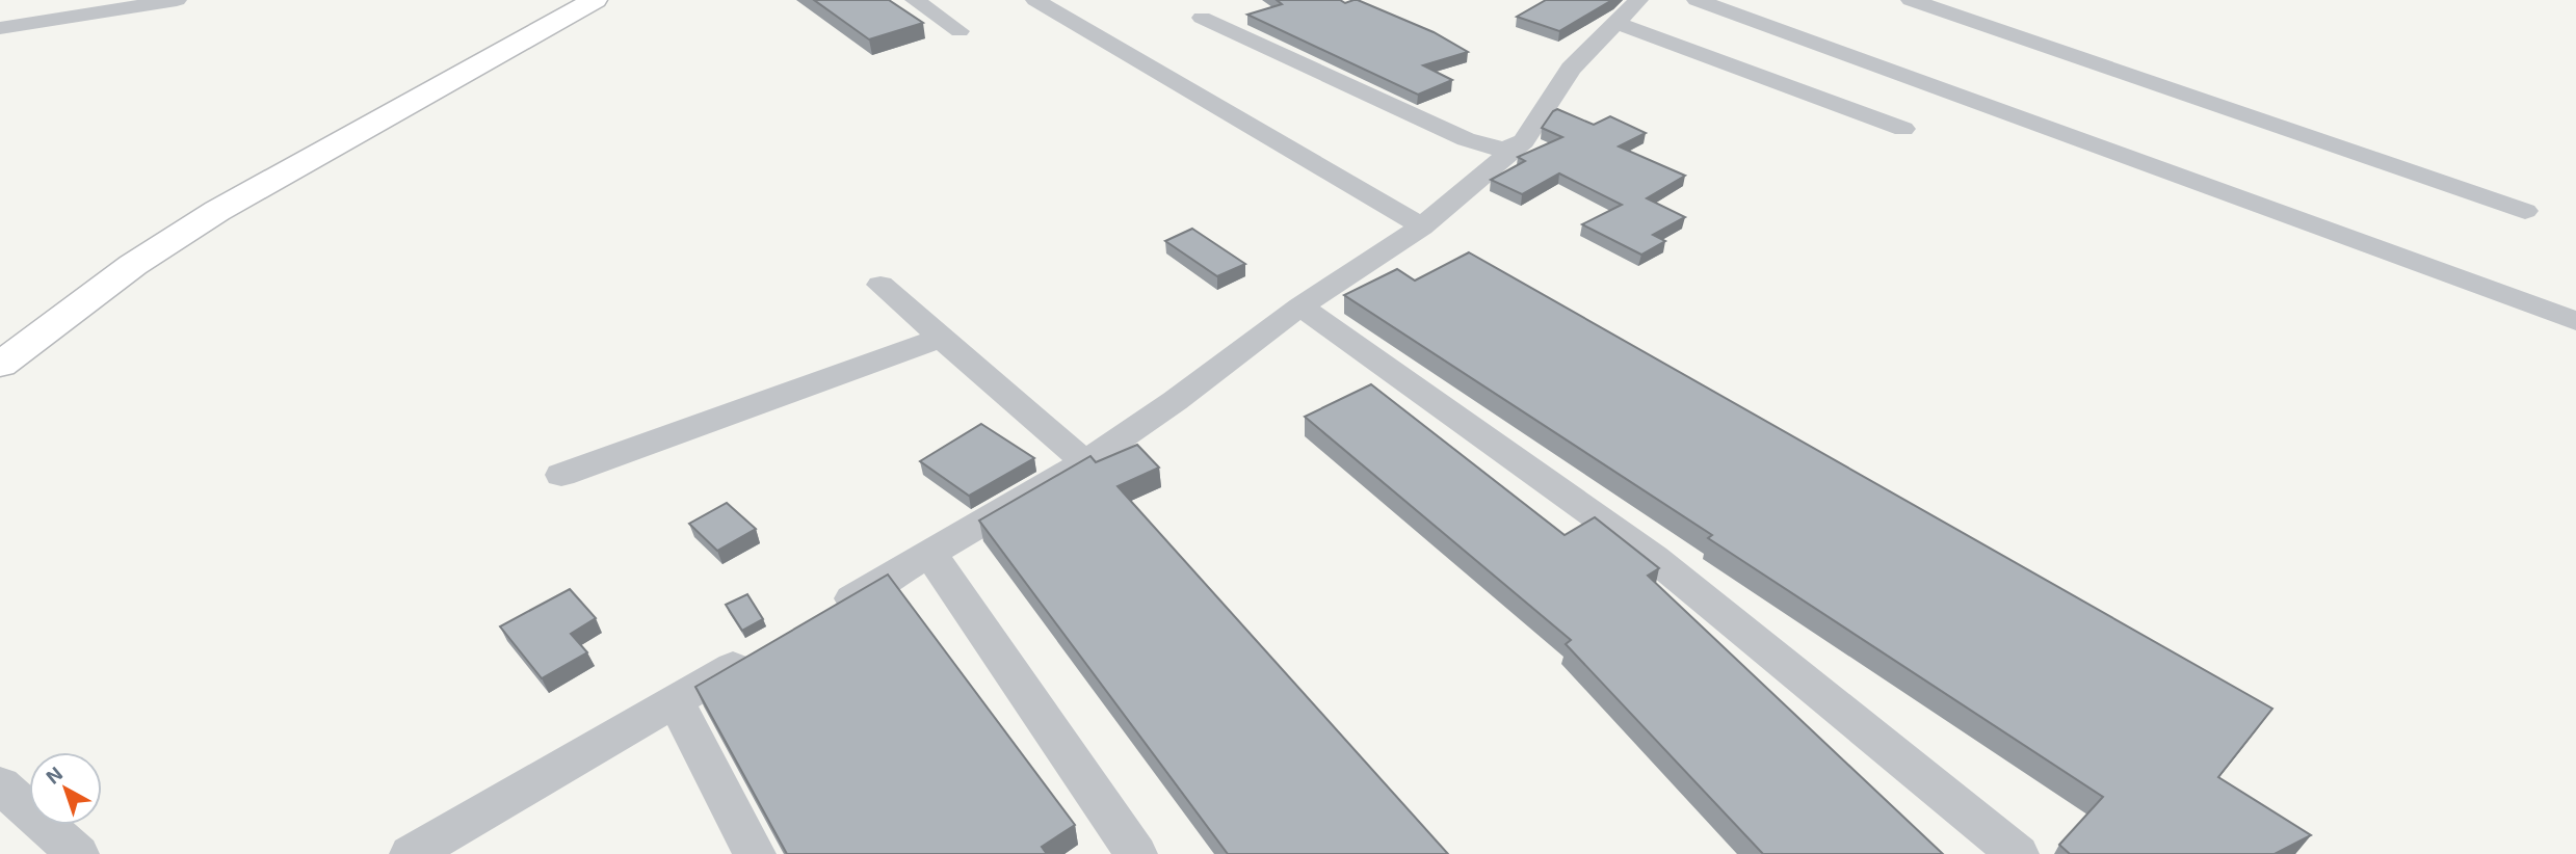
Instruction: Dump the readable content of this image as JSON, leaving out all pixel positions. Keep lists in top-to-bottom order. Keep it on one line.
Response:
{"north":"top left"}
